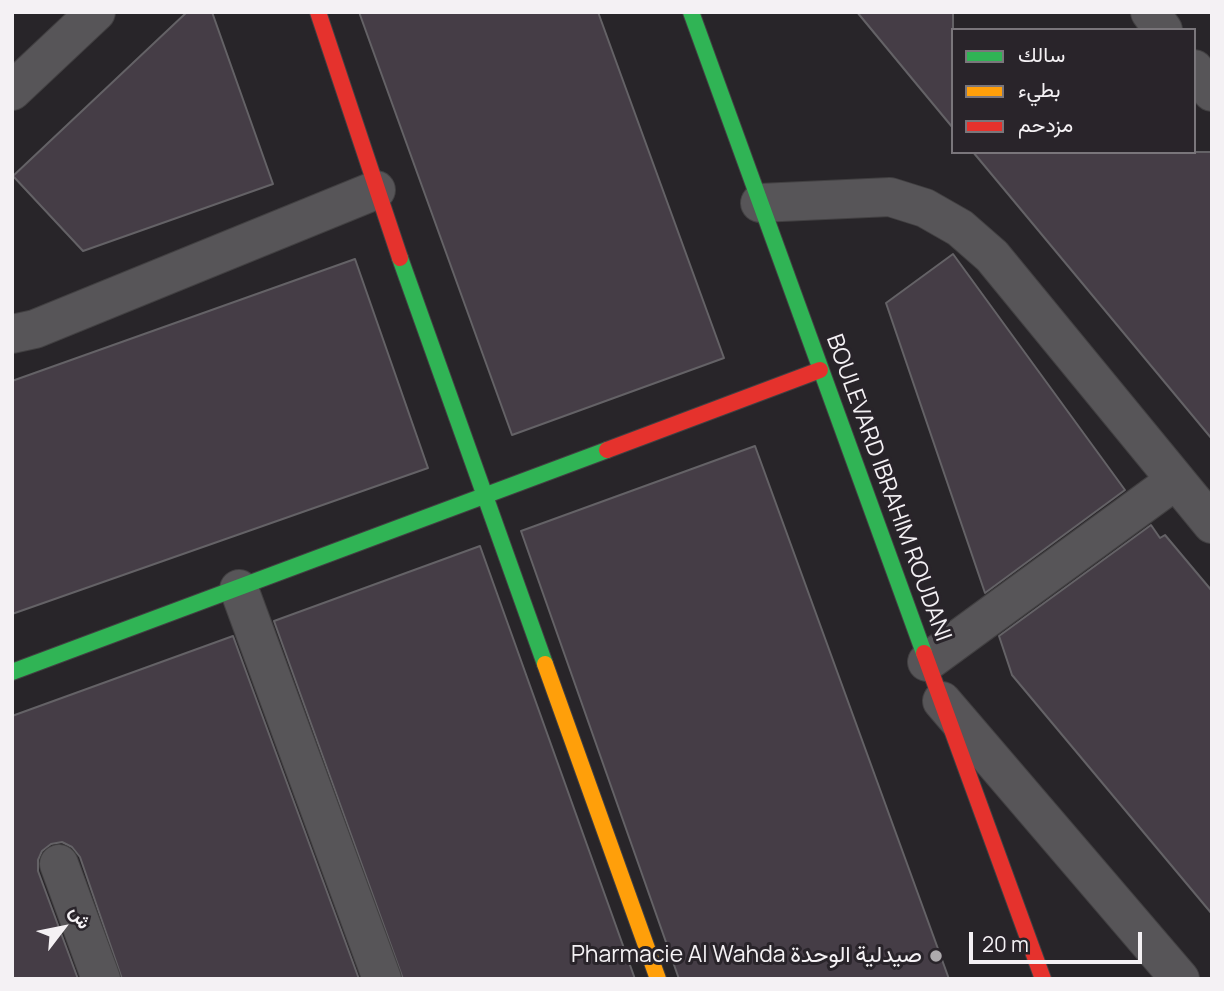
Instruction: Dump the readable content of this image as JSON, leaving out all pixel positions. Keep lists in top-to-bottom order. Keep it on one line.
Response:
{"streets":{"street":["BOULEVARD IBRAHIM ROUDANI"]},"places":["Pharmacie Al Wahda صيدلية الوحدة"],"legend":["سالك","بطيء","مزدحم"],"scale_bar":"20 m","north":"top right"}
